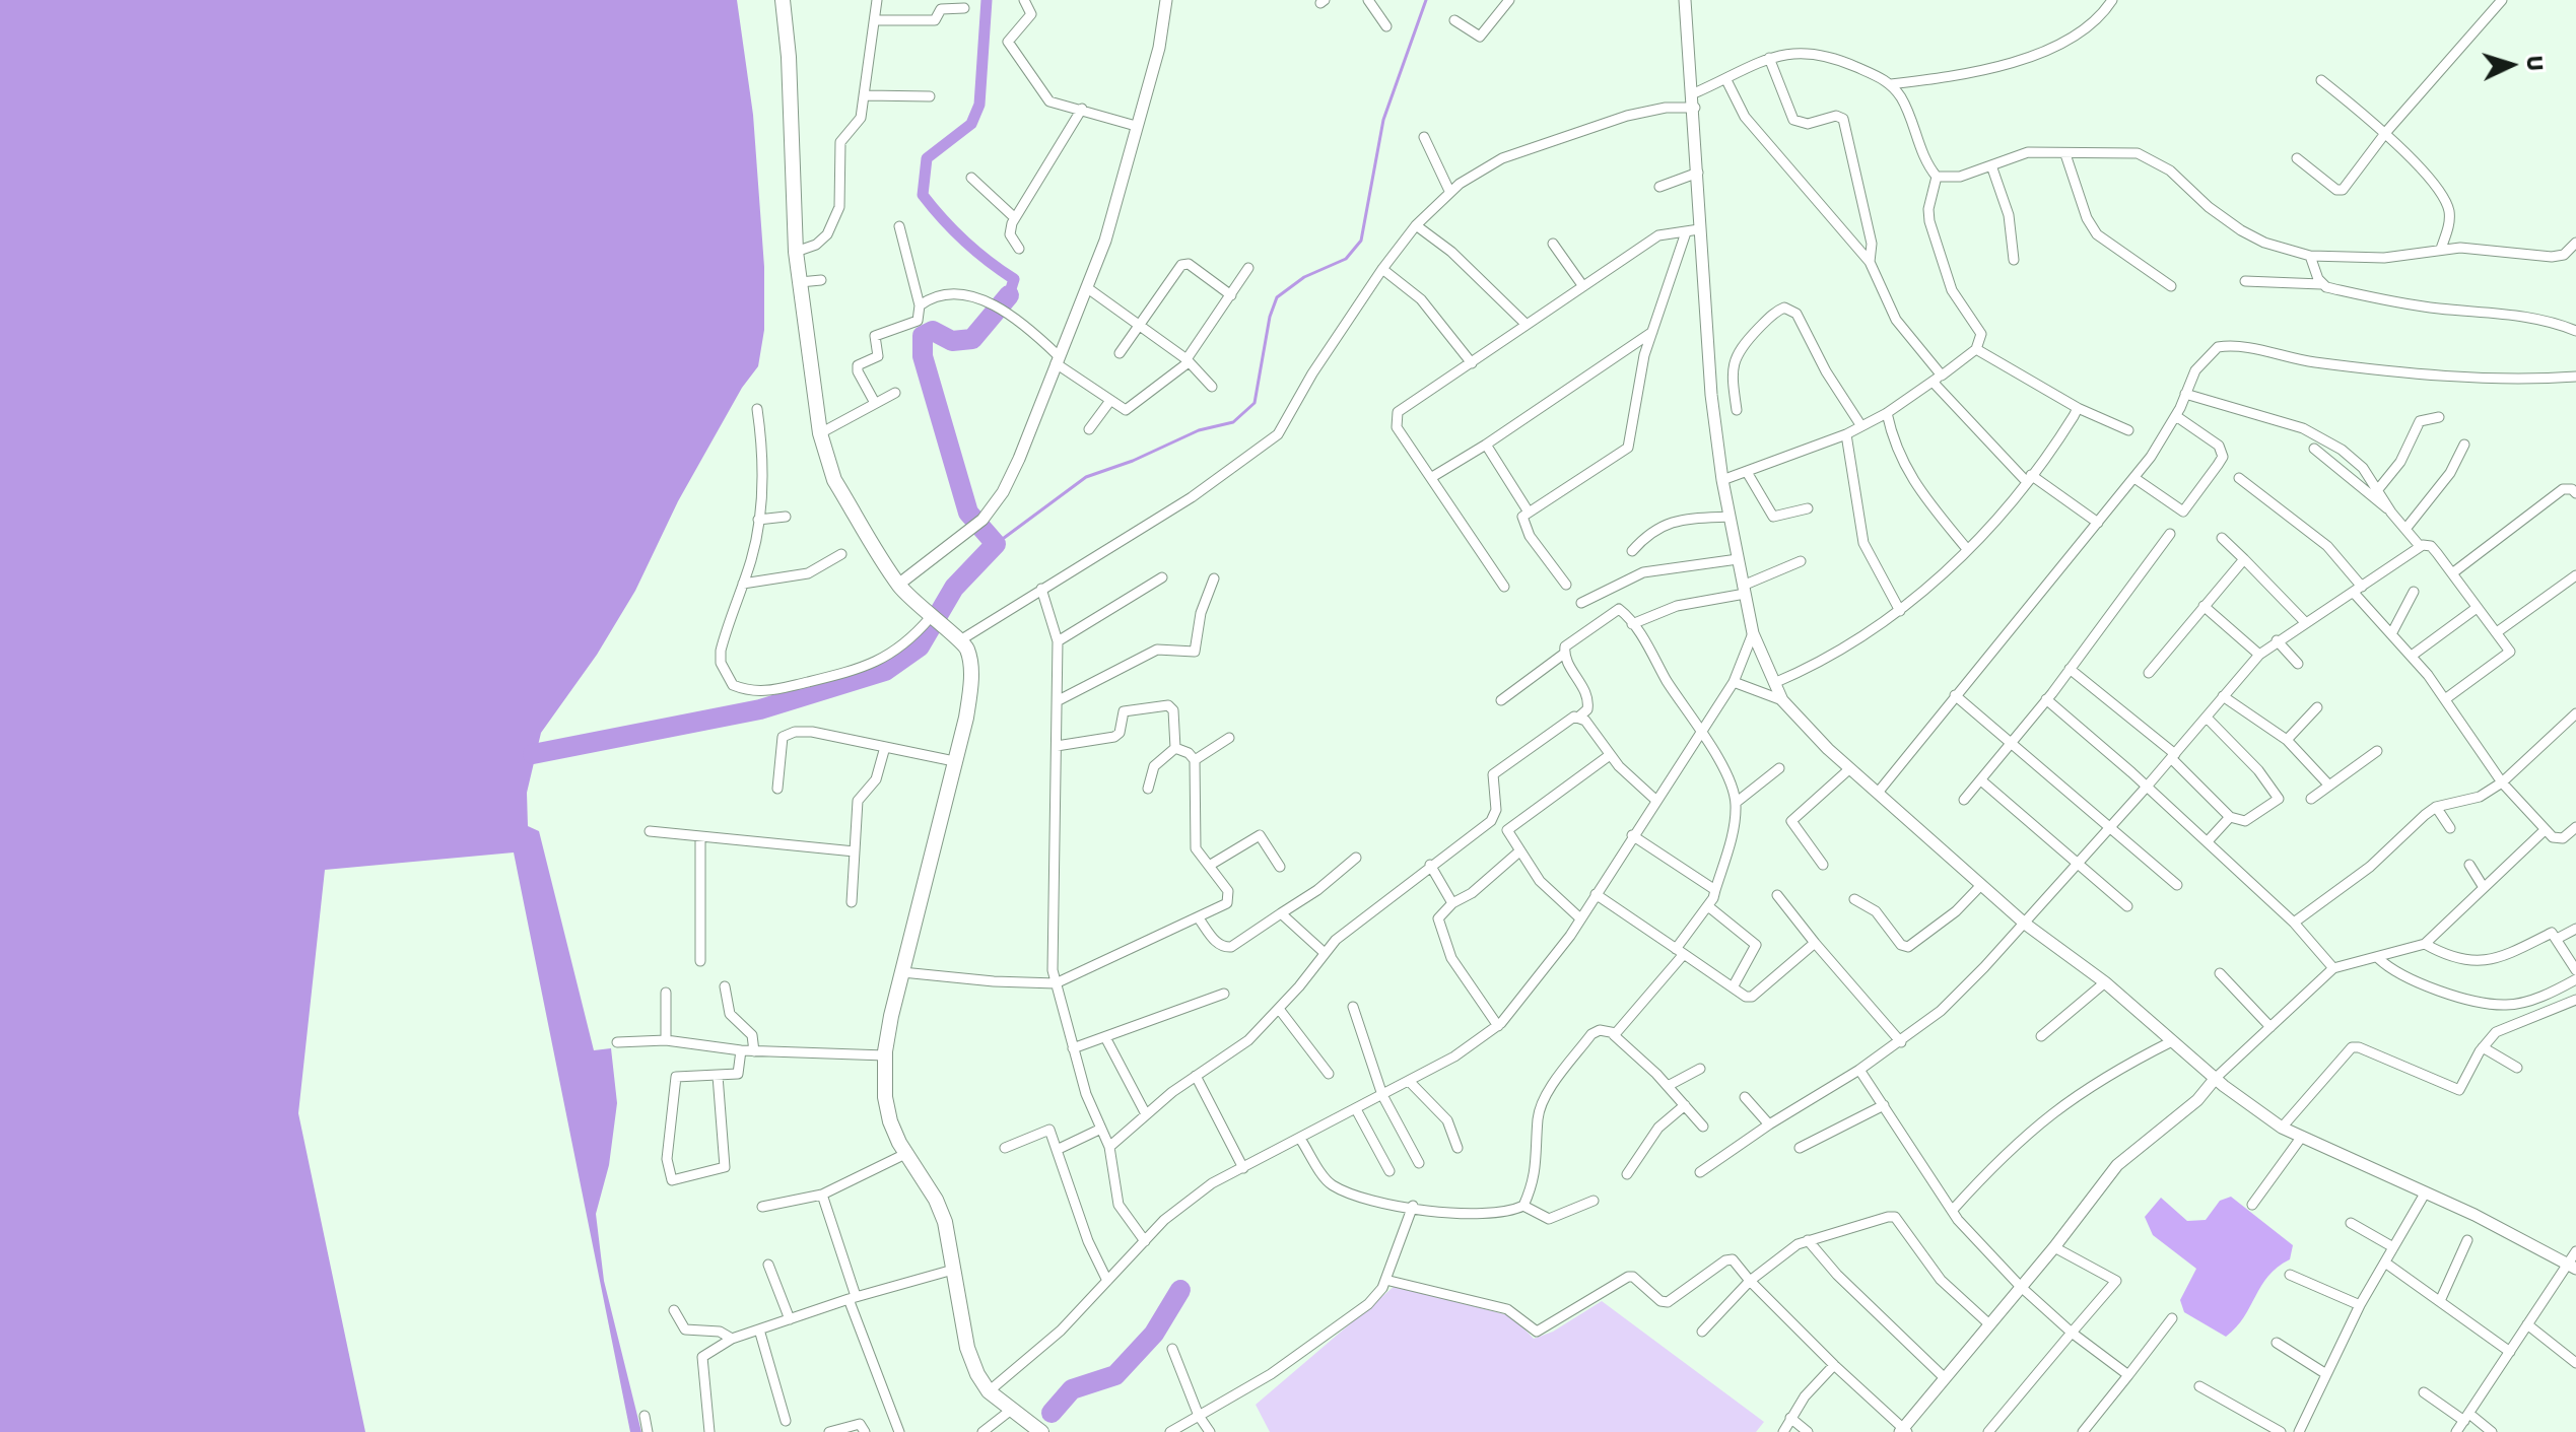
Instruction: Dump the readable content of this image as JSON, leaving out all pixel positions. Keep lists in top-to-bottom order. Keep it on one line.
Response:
{"north":"right"}
